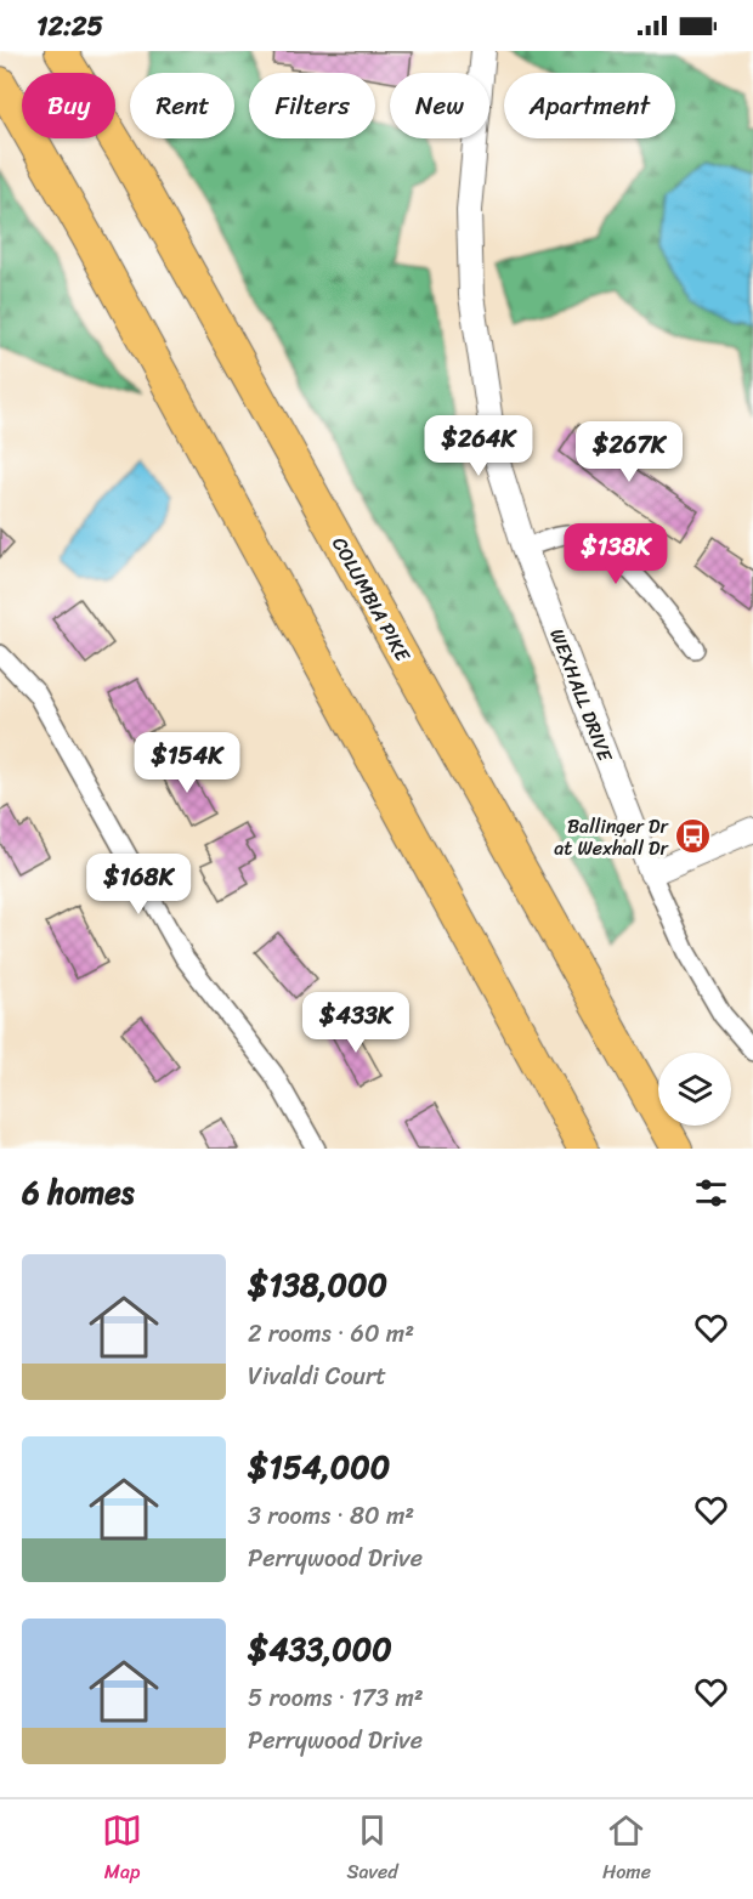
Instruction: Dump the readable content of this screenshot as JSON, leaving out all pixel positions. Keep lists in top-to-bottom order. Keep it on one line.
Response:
{"streets":{"highway":["COLUMBIA PIKE"],"street":["WEXHALL DRIVE"]},"places":{"bus stop":["Ballinger Dr at Wexhall Dr"]},"page":{"status":"12:25","chip":["Buy","Rent","Filters","New","Apartment"],"price":["$264K","$267K","$138K","$154K","$168K","$433K"],"heading":"6 homes","list":[{"name":"$138,000","note":"2 rooms · 60 m² · Vivaldi Court"},{"name":"$154,000","note":"3 rooms · 80 m² · Perrywood Drive"},{"name":"$433,000","note":"5 rooms · 173 m² · Perrywood Drive"}],"tabs":["Map","Saved","Home"]}}
